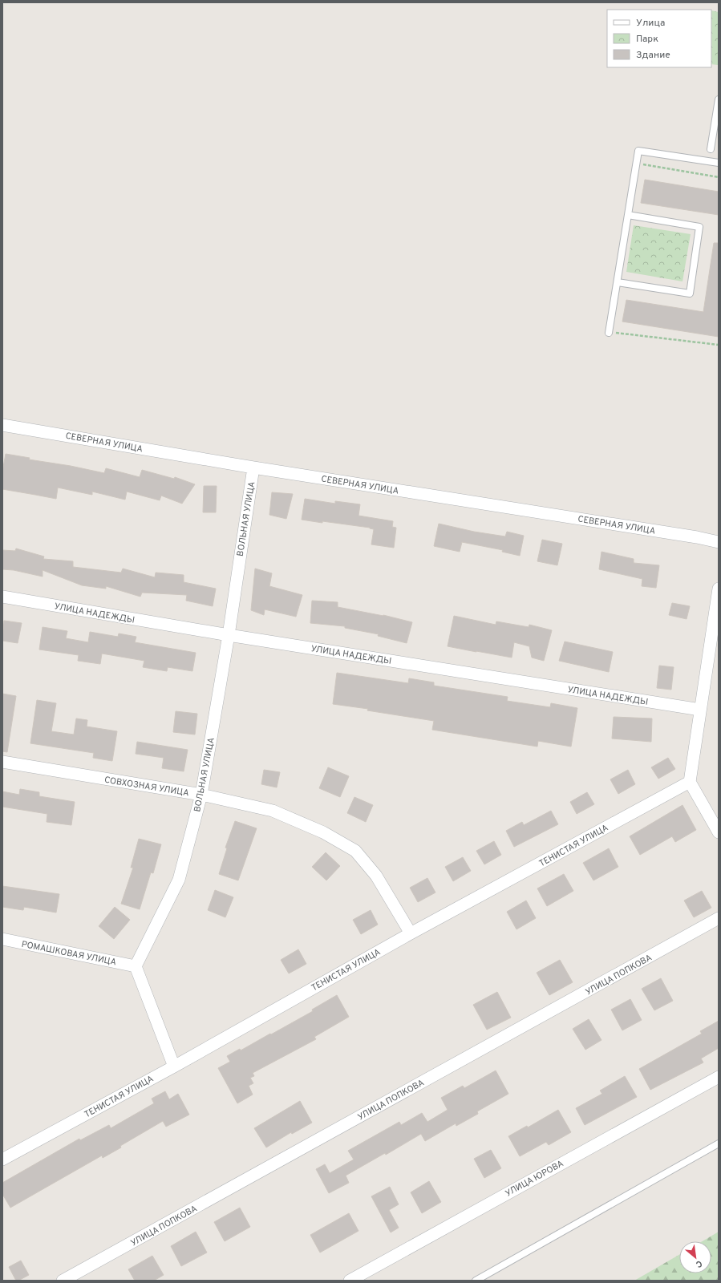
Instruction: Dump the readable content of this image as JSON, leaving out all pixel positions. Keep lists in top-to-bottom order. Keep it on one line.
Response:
{"streets":{"street":["СЕВЕРНАЯ УЛИЦА","ВОЛЬНАЯ УЛИЦА","УЛИЦА НАДЕЖДЫ","СОВХОЗНАЯ УЛИЦА","ТЕНИСТАЯ УЛИЦА","РОМАШКОВАЯ УЛИЦА","УЛИЦА ПОПКОВА","УЛИЦА ЮРОВА"]},"crossings":[["СЕВЕРНАЯ УЛИЦА","ВОЛЬНАЯ УЛИЦА"],["ВОЛЬНАЯ УЛИЦА","УЛИЦА НАДЕЖДЫ"],["ВОЛЬНАЯ УЛИЦА","СОВХОЗНАЯ УЛИЦА"],["ВОЛЬНАЯ УЛИЦА","РОМАШКОВАЯ УЛИЦА"],["СОВХОЗНАЯ УЛИЦА","ТЕНИСТАЯ УЛИЦА"]],"legend":["Улица","Парк","Здание"],"north":"bottom right"}
